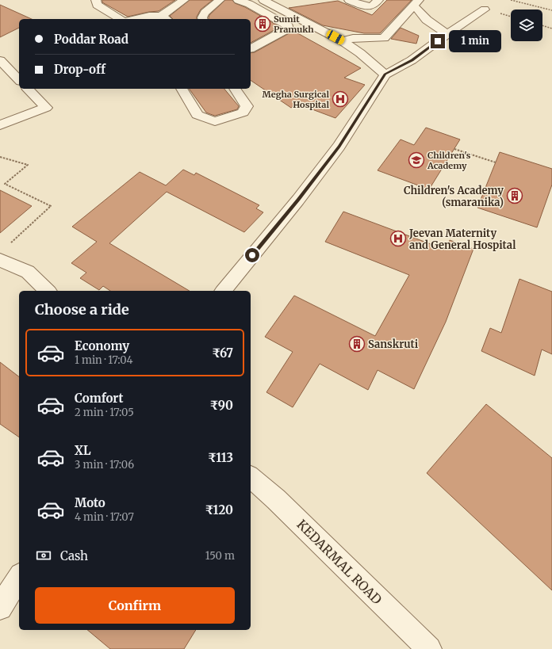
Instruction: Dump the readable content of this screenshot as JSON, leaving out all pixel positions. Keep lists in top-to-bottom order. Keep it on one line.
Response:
{"streets":{"street":["KEDARMAL ROAD"]},"places":{"building":["Sumit Pramukh","Children's Academy (smaranika)","Sanskruti"],"hospital":["Megha Surgical Hospital","Jeevan Maternity and General Hospital"],"school or university":["Children's Academy"]},"page":{"banner":["Poddar Road","Drop-off"],"bubble":"1 min","heading":"Choose a ride","list":[{"name":"Economy","note":"1 min · 17:04","value":"₹67"},{"name":"Comfort","note":"2 min · 17:05","value":"₹90"},{"name":"XL","note":"3 min · 17:06","value":"₹113"},{"name":"Moto","note":"4 min · 17:07","value":"₹120"}],"pay":["Cash","150 m"],"buttons":"Confirm"}}
